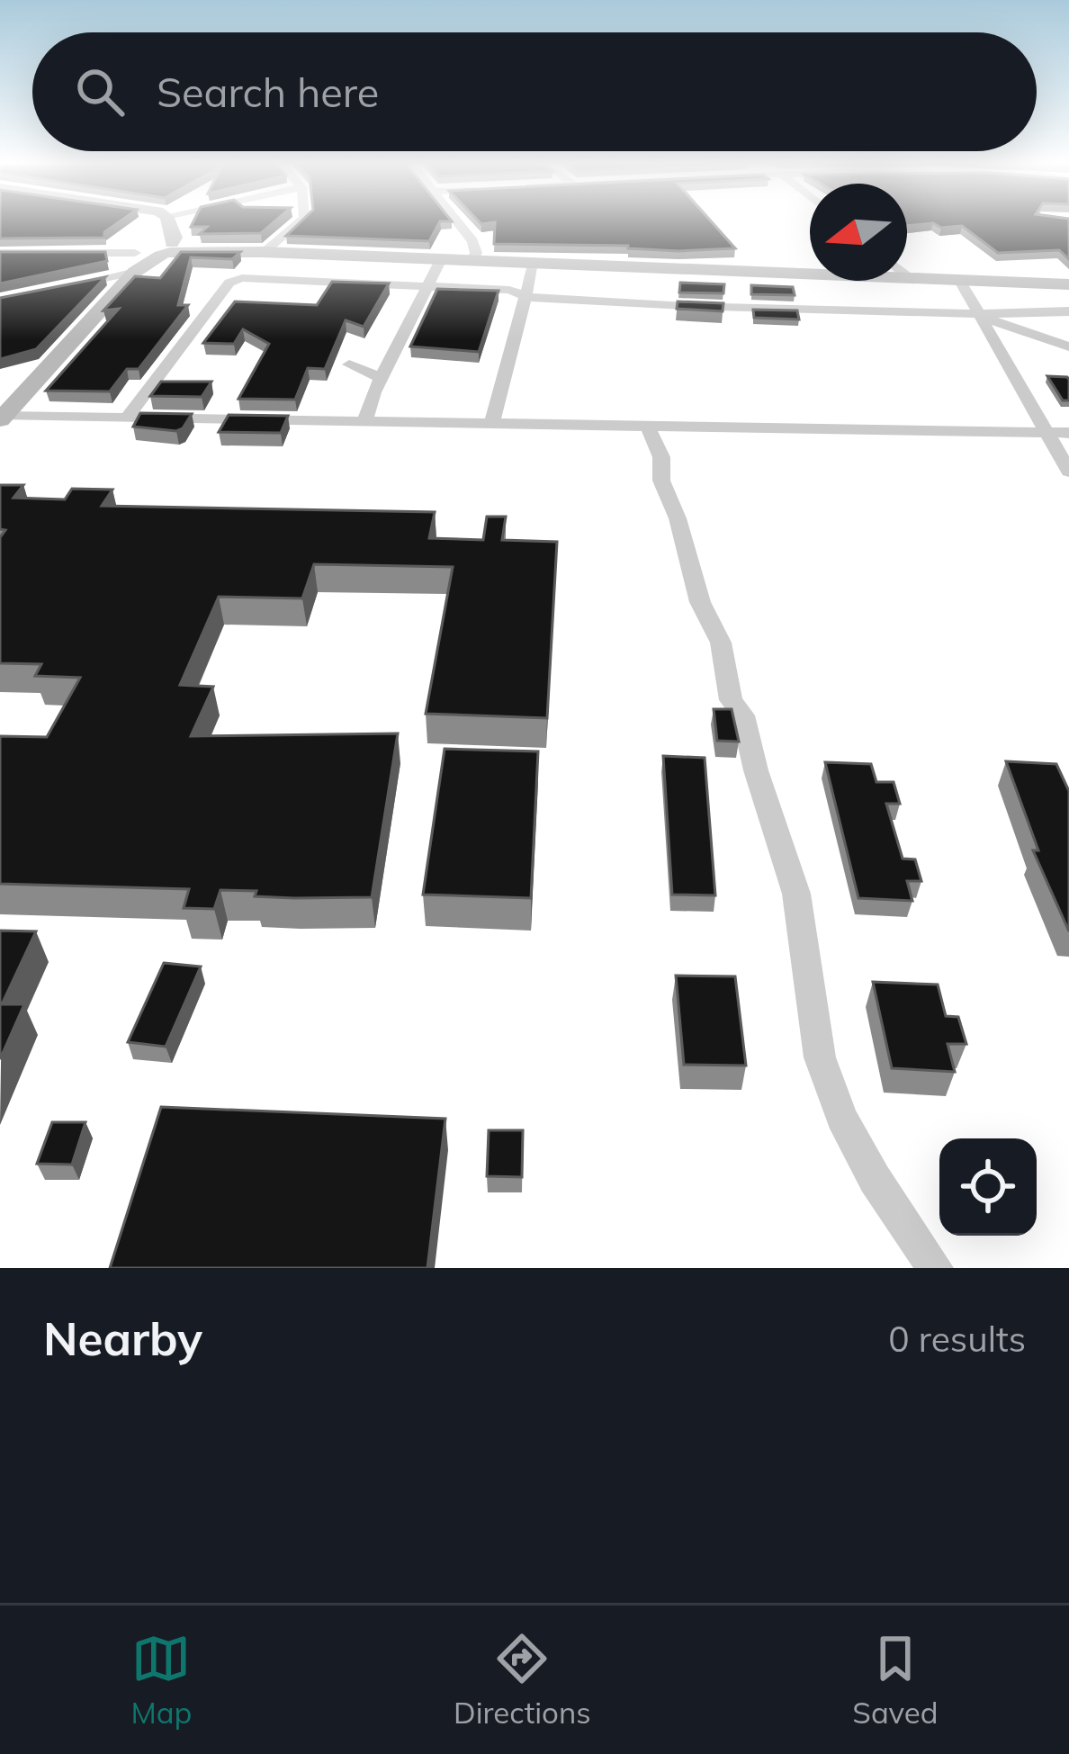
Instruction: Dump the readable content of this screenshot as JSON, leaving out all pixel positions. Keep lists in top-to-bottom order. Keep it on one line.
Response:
{"north":"left","page":{"search":"Search here","heading":["Nearby","0 results"],"nav":["Map","Directions","Saved"]}}
